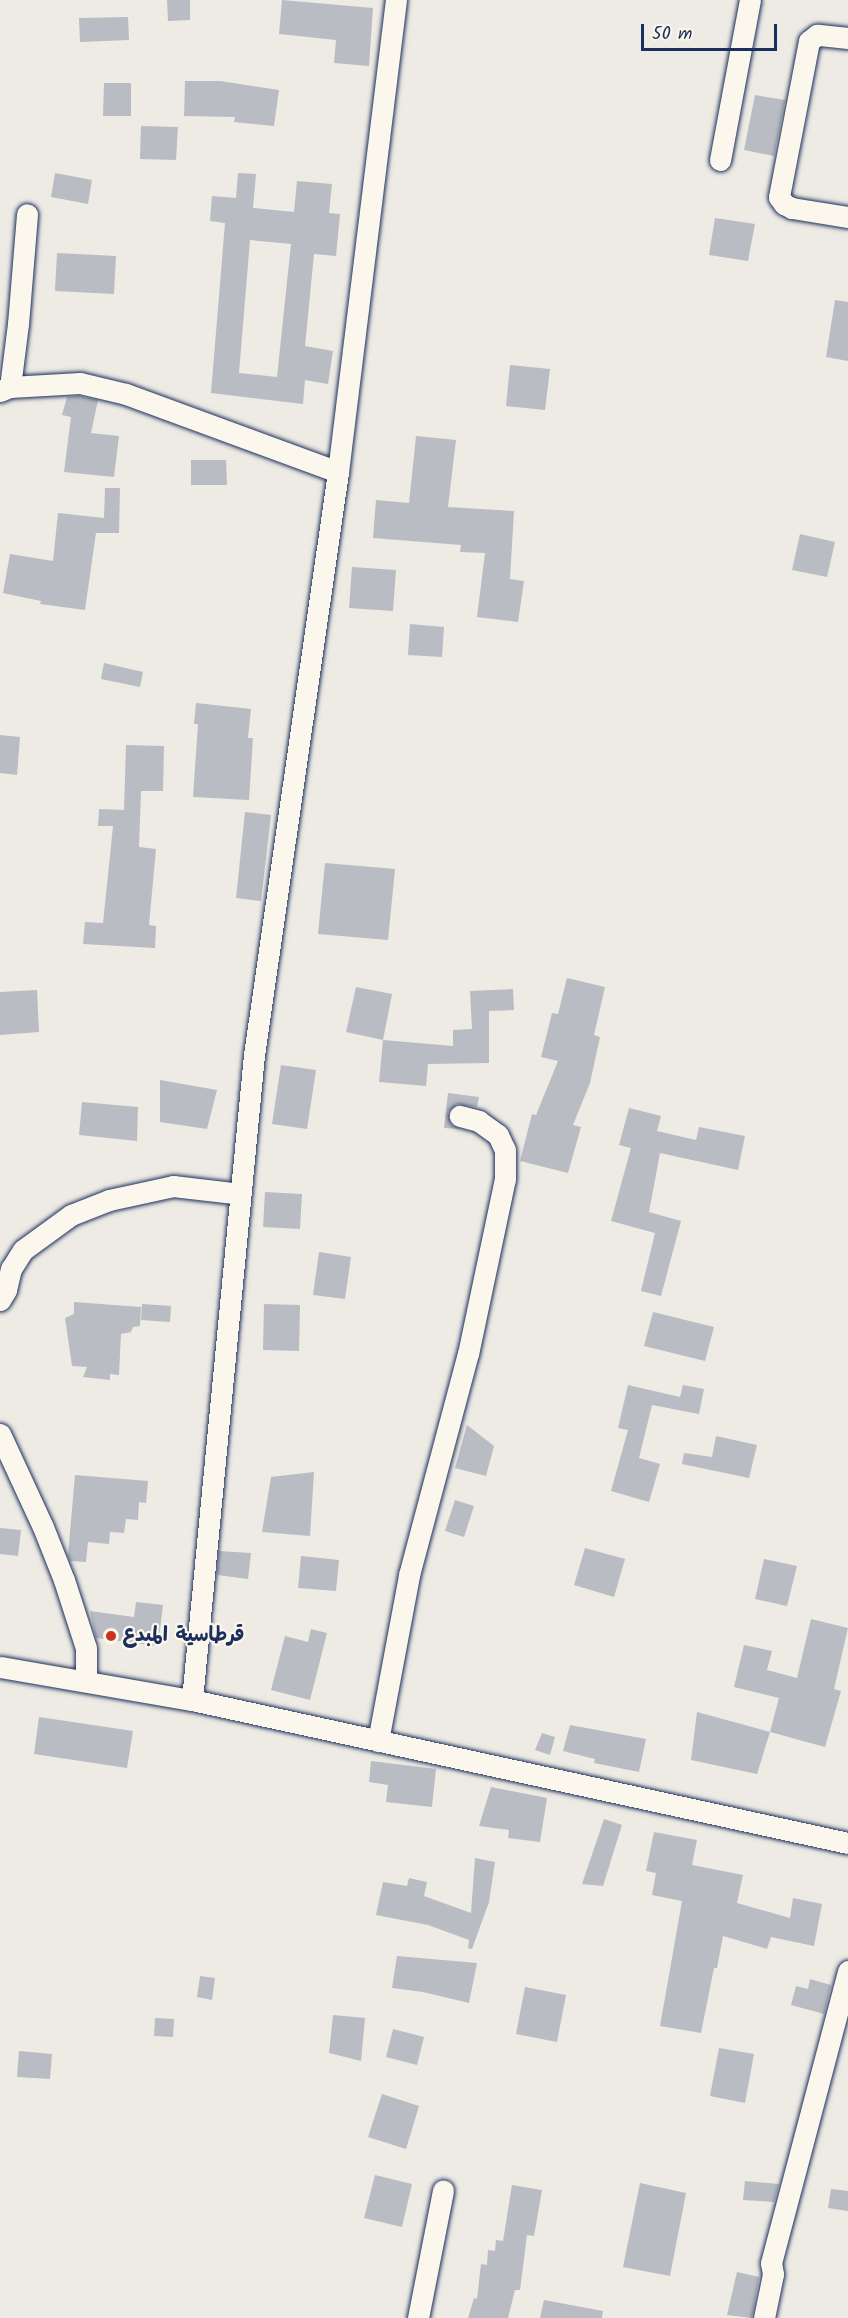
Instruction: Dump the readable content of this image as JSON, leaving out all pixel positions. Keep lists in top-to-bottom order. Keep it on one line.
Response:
{"places":["قرطاسية المبدع"],"scale_bar":"50 m"}
